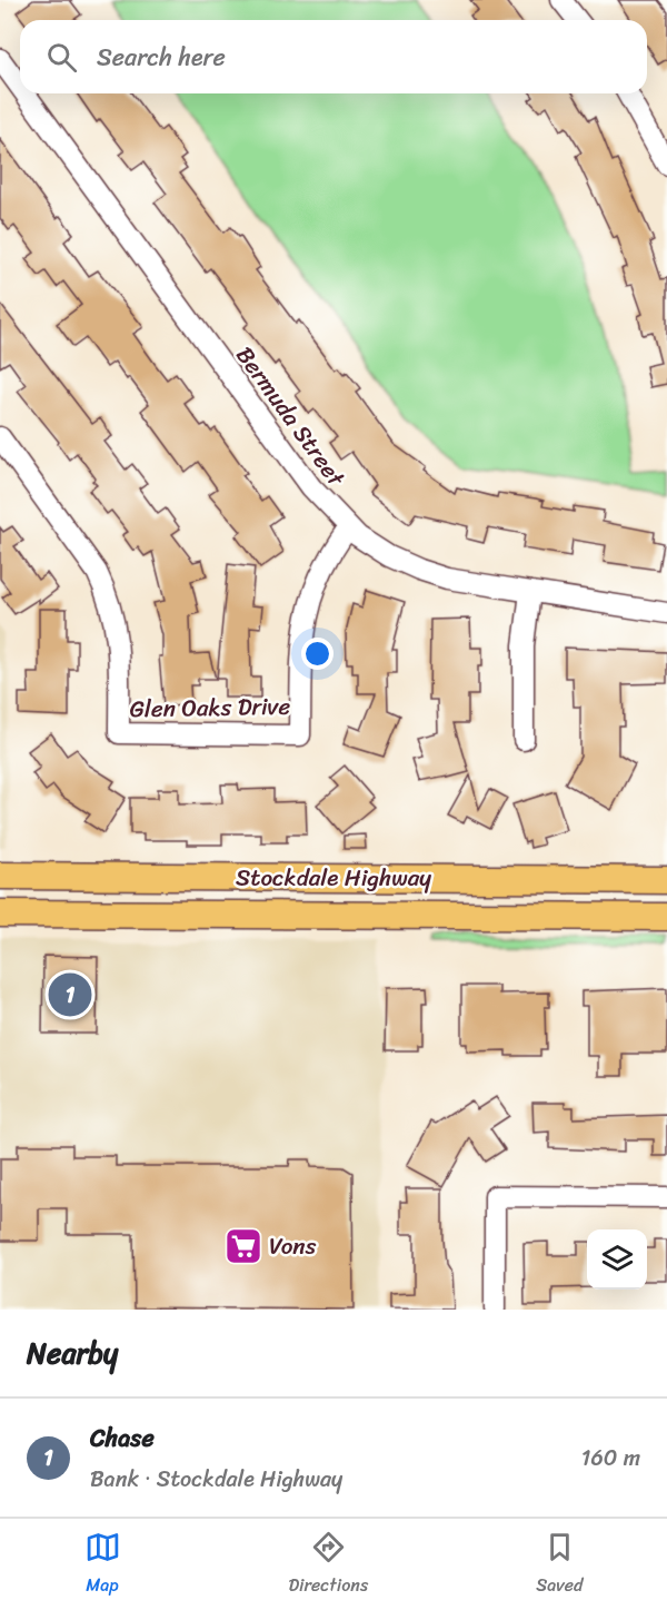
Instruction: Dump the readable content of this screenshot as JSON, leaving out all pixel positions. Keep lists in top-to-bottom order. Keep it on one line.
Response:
{"streets":{"main road":["Stockdale Highway"],"street":["Bermuda Street","Glen Oaks Drive"]},"crossings":[["Bermuda Street","Glen Oaks Drive"]],"places":{"supermarket":["Vons"]},"page":{"search":"Search here","pins":"1","heading":"Nearby","list":[{"mark":"1","name":"Chase","note":"Bank · Stockdale Highway","value":"160 m"}],"nav":["Map","Directions","Saved"]}}
